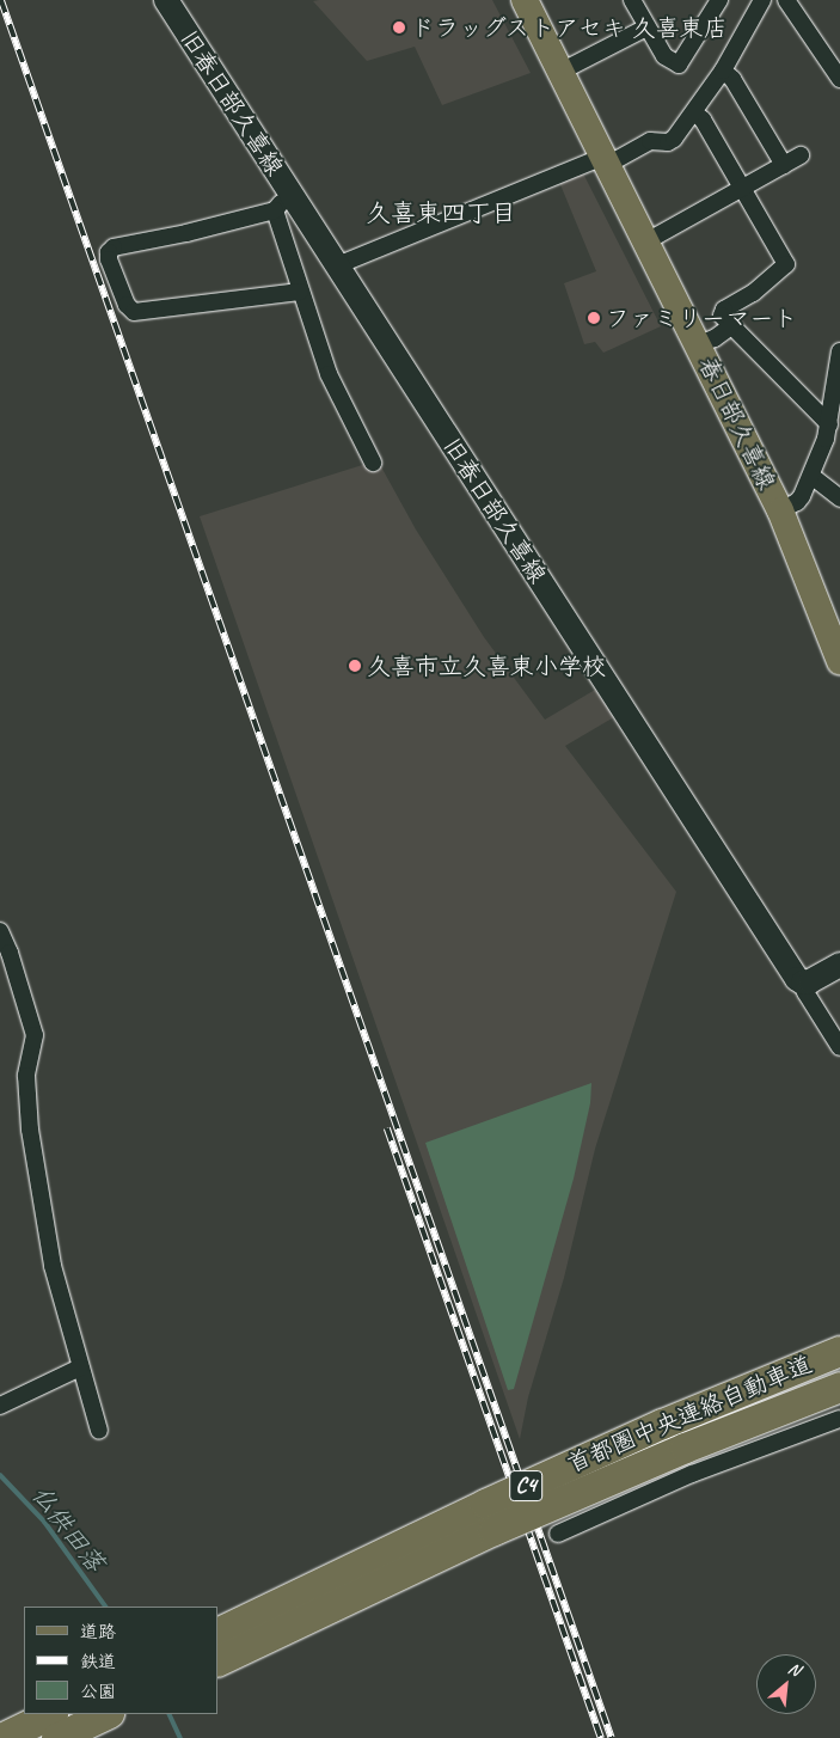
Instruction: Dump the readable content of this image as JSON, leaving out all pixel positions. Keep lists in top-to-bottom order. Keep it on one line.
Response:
{"streets":{"highway":["首都圏中央連絡自動車道","C4"],"main road":["春日部久喜線"],"street":["旧春日部久喜線"]},"districts":["久喜東四丁目"],"water":["仏供田落"],"places":["ドラッグストアセキ 久喜東店","ファミリーマート","久喜市立久喜東小学校"],"legend":["道路","鉄道","公園"],"north":"top right"}
